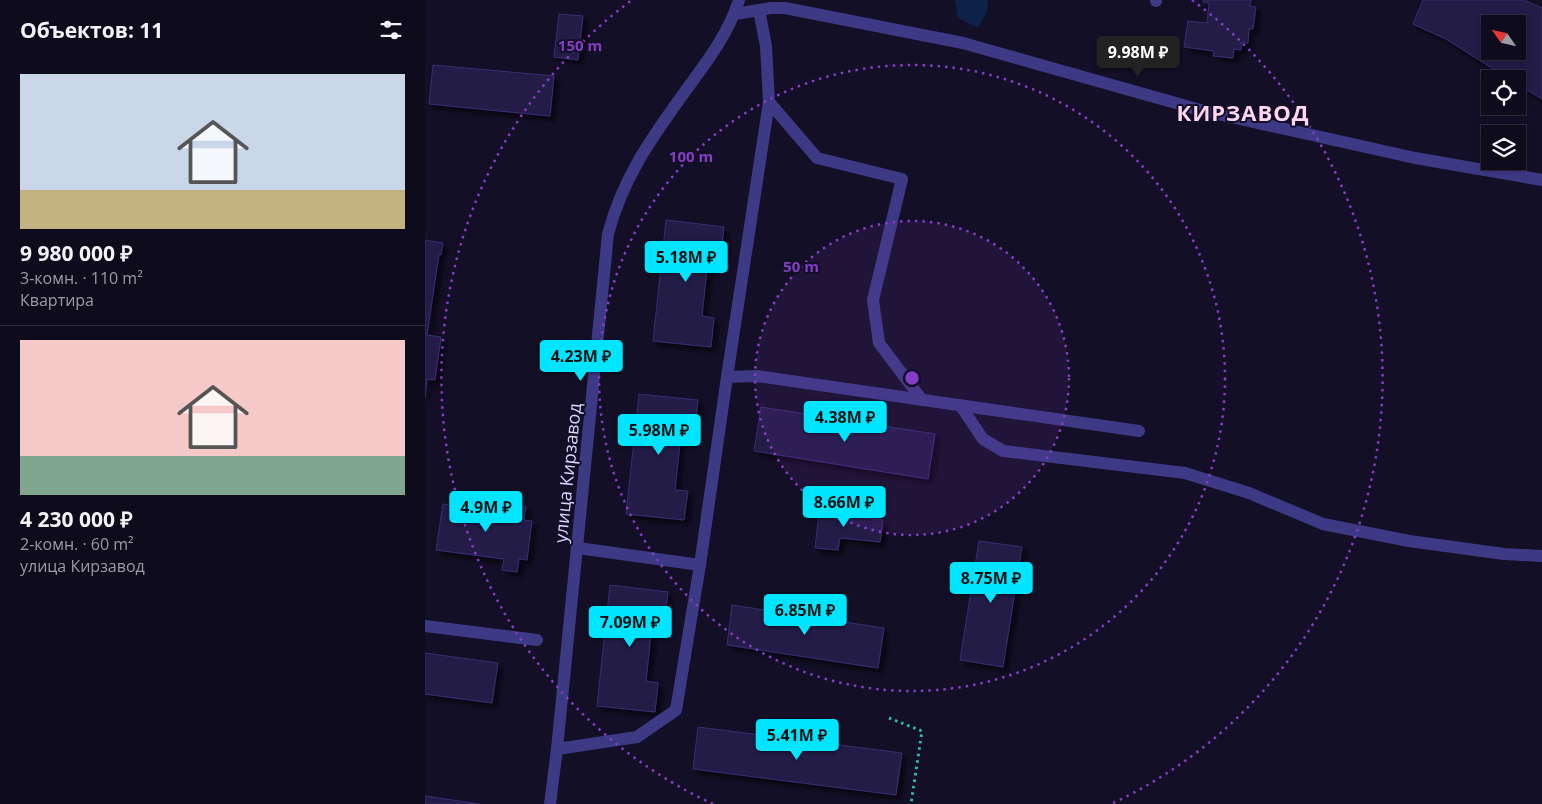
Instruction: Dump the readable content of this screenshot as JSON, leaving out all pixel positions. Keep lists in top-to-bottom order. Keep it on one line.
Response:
{"streets":{"street":["улица Кирзавод"]},"districts":["КИРЗАВОД"],"north":"top left","page":{"heading":"Объектов: 11","price":["9.98M ₽","5.18M ₽","4.23M ₽","4.38M ₽","5.98M ₽","8.66M ₽","4.9M ₽","8.75M ₽","6.85M ₽","7.09M ₽","5.41M ₽"],"list":[{"name":"9 980 000 ₽","note":"3-комн. · 110 m² · Квартира"},{"name":"4 230 000 ₽","note":"2-комн. · 60 m² · улица Кирзавод"}]},"rings":["150 m","100 m","50 m"]}
